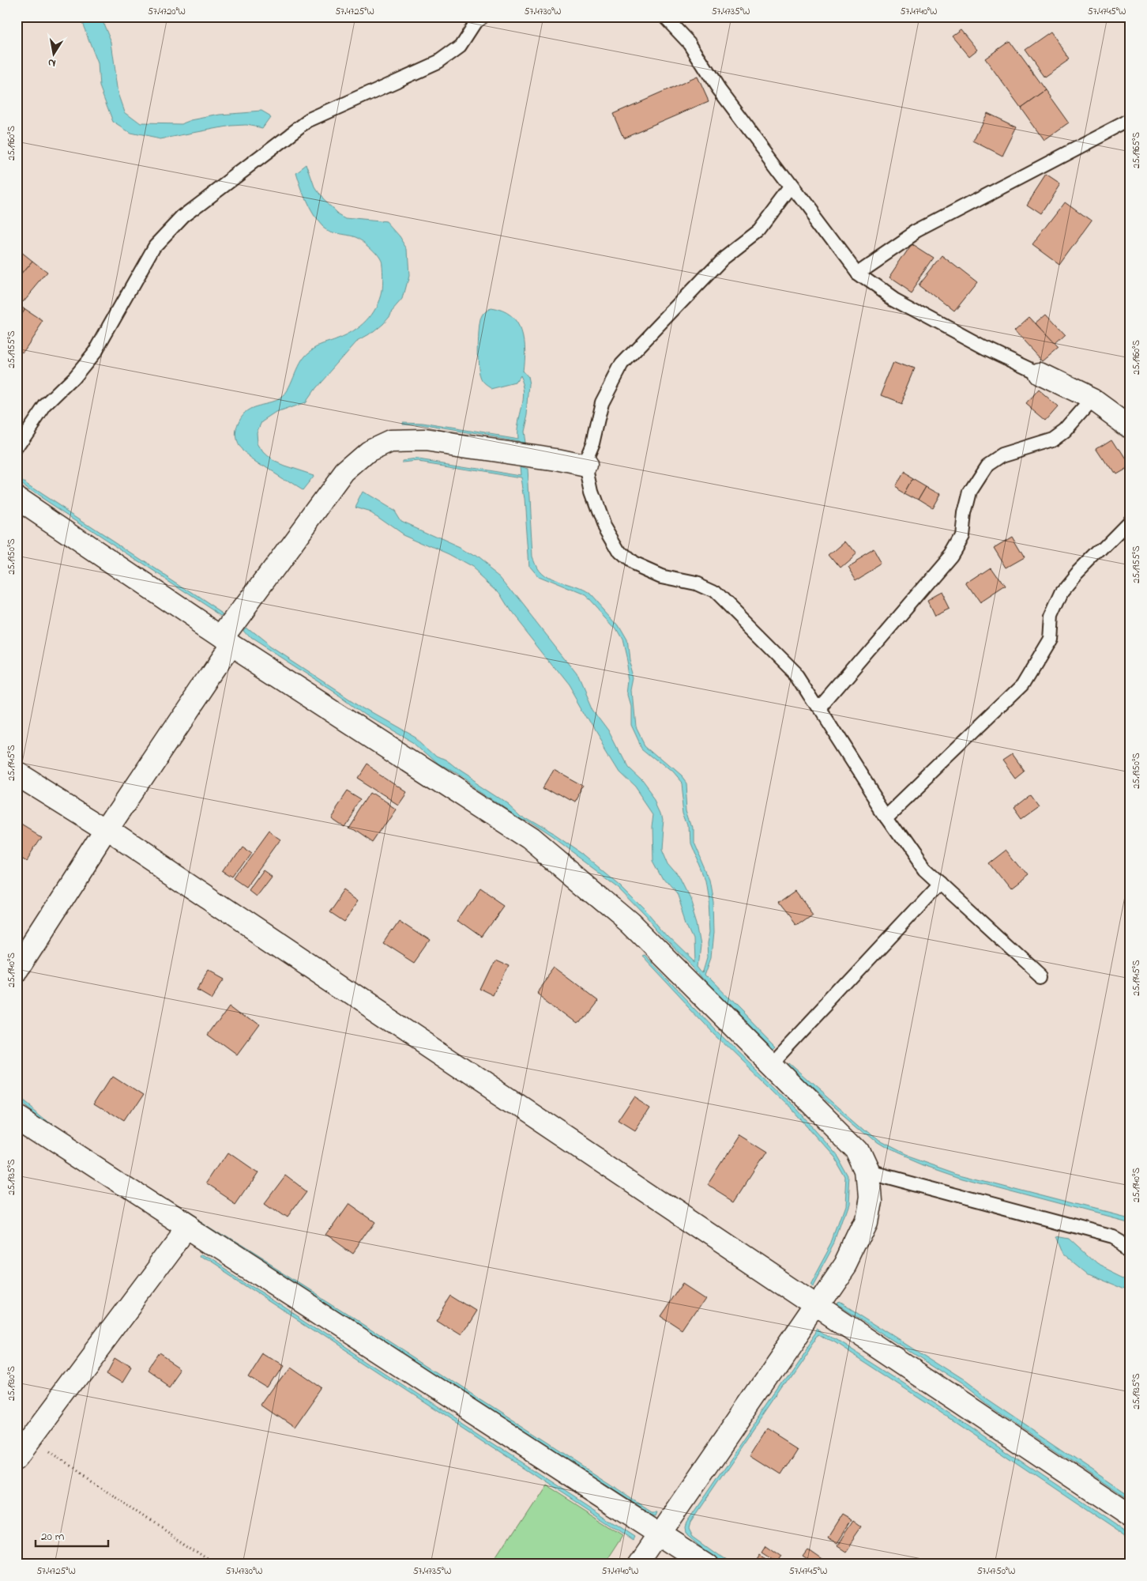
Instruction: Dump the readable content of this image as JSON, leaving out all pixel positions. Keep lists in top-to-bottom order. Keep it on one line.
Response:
{"scale_bar":"20 m","north":"bottom","coordinates":["57.4720°W","57.4725°W","57.4730°W","57.4735°W","57.4740°W","57.4745°W","25.1960°S","25.1965°S","25.1955°S","25.1950°S","25.1945°S","25.1940°S","25.1935°S","25.1930°S","57.4750°W"]}
